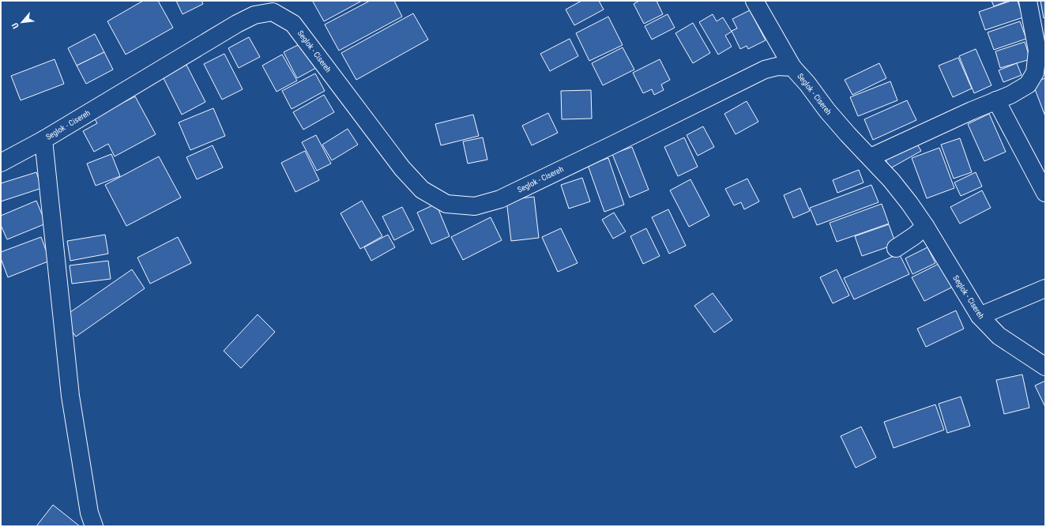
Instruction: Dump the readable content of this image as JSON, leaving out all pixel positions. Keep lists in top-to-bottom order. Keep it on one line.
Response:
{"streets":{"street":["Seglok - Cisereh"]},"north":"bottom left"}
